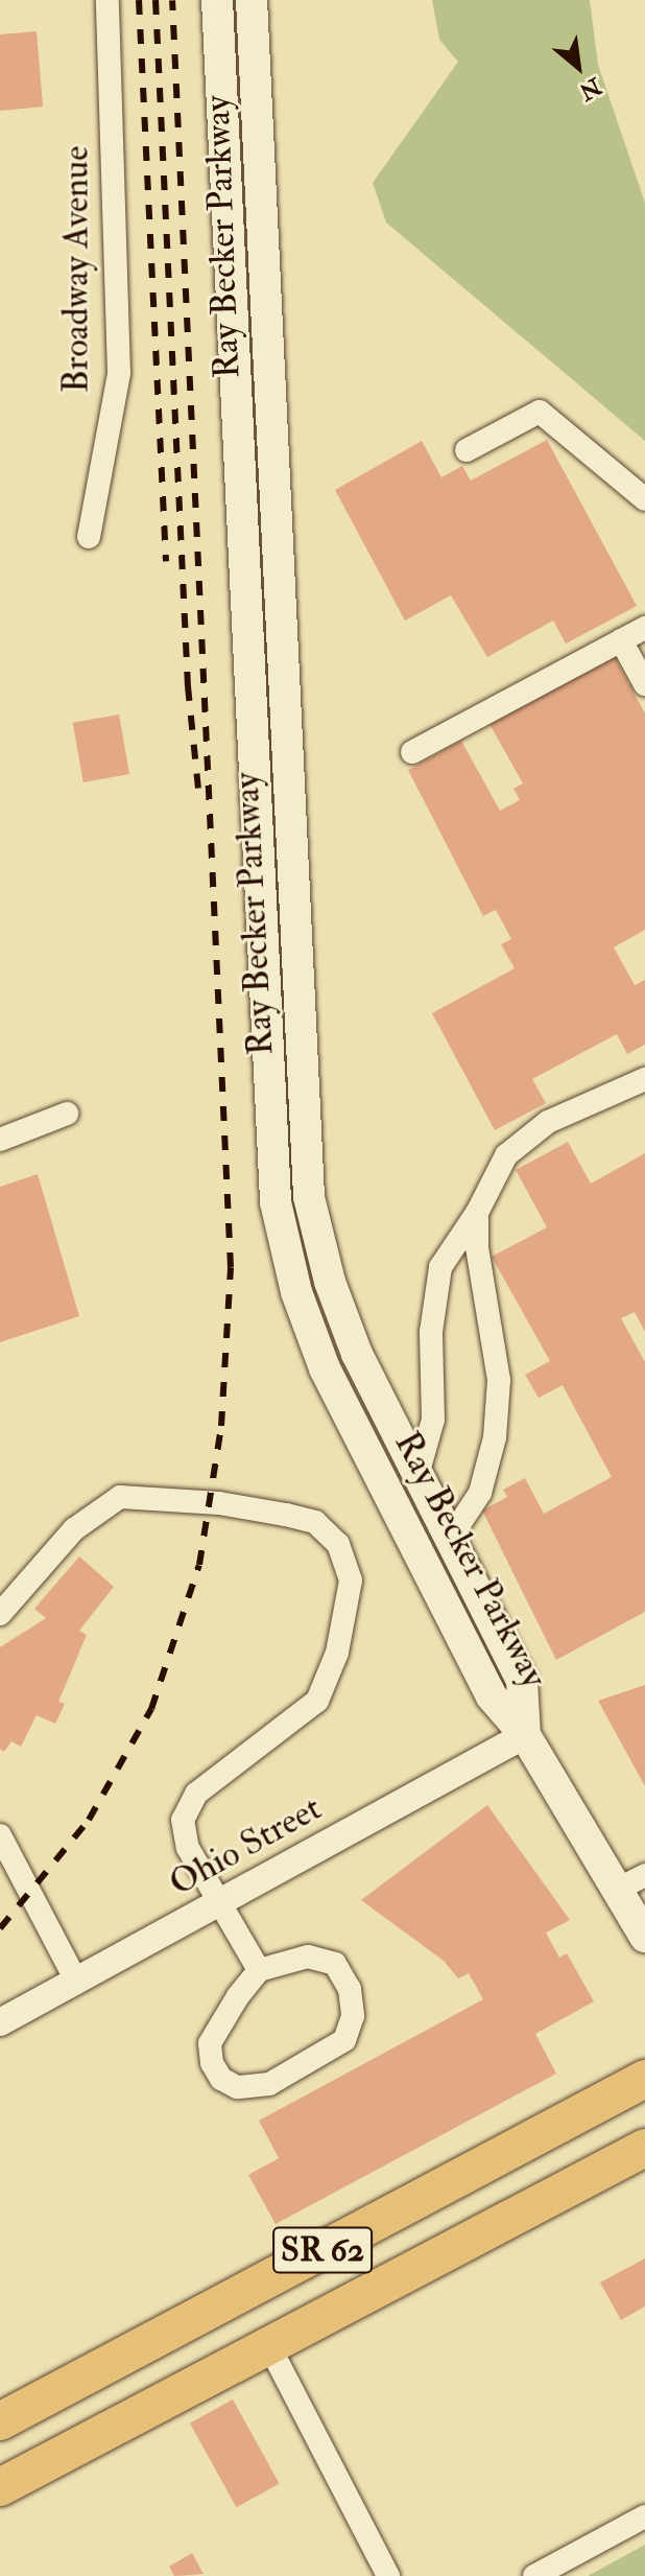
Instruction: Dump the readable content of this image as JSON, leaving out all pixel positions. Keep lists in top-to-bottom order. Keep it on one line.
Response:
{"streets":{"highway":["SR 62"],"main road":["Ray Becker Parkway"],"street":["Broadway Avenue","Ohio Street"]},"crossings":[["Ray Becker Parkway","Ohio Street"]],"north":"bottom right"}
